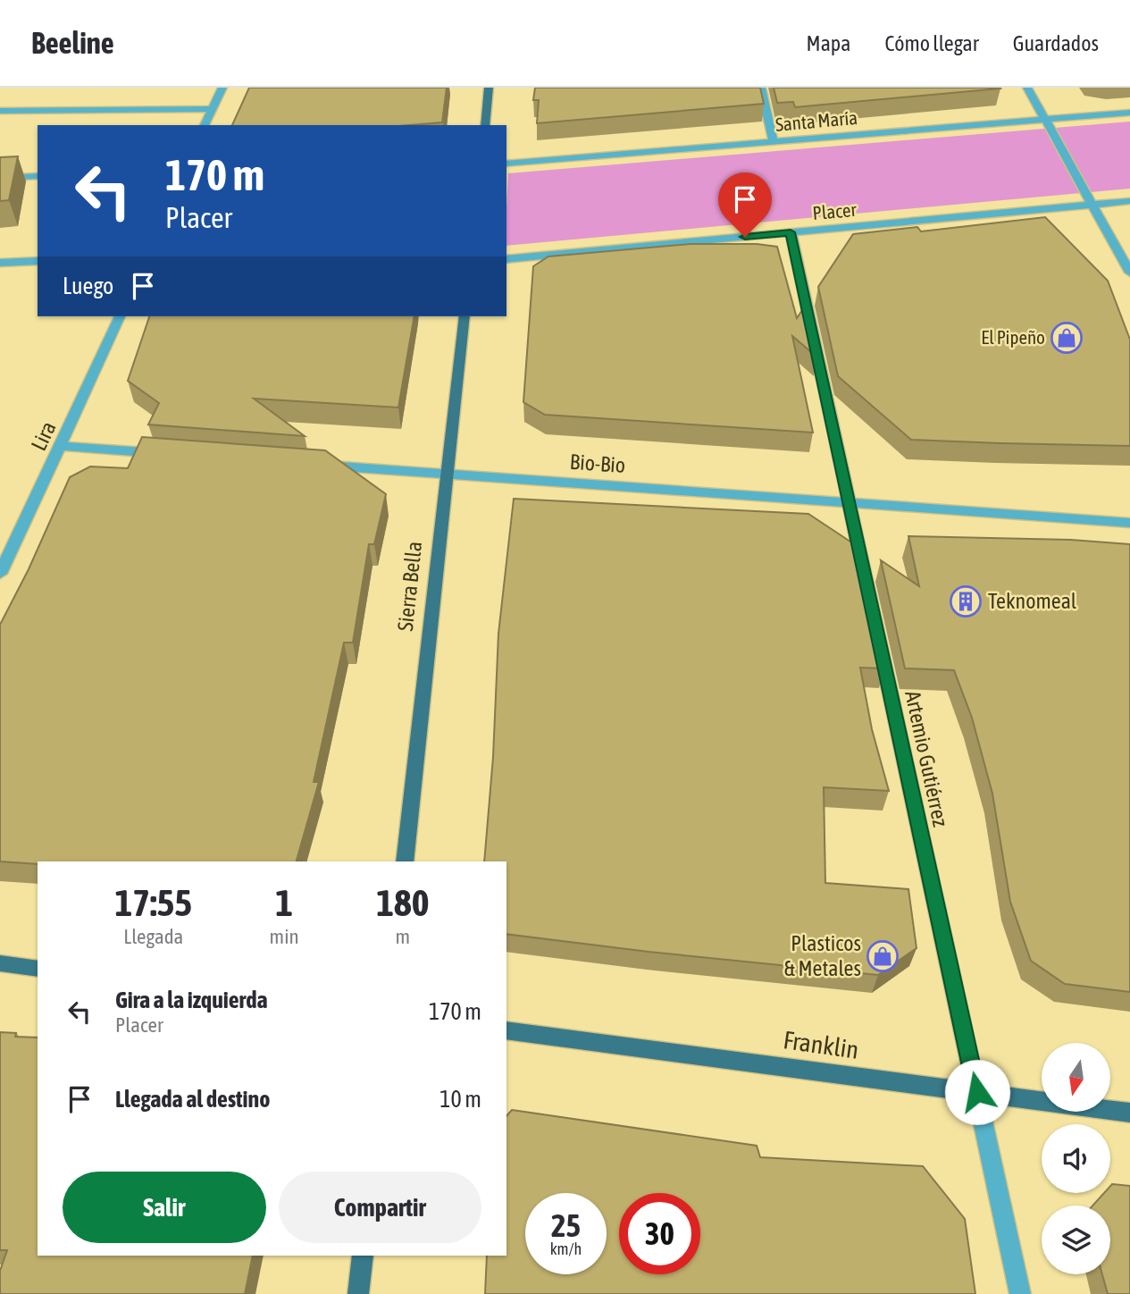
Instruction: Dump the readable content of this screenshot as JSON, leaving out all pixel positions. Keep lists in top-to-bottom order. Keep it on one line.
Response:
{"streets":{"main road":["Sierra Bella","Franklin"],"street":["Santa María","Placer","Lira","Bio-Bio","Artemio Gutiérrez"]},"crossings":[["Placer","Artemio Gutiérrez"],["Bio-Bio","Sierra Bella"],["Bio-Bio","Artemio Gutiérrez"],["Artemio Gutiérrez","Franklin"]],"places":{"shop":["El Pipeño","Plasticos & Metales"],"building":["Teknomeal"]},"north":"bottom","page":{"header":"Beeline","nav":["Mapa","Cómo llegar","Guardados"],"turn":["170 m","Placer"],"then":"Luego","eta":["17:55","Llegada","1","min","180","m"],"list":[{"name":"Gira a la izquierda","note":"Placer","value":"170 m"},{"name":"Llegada al destino","value":"10 m"}],"buttons":["Salir","Compartir"],"speed":"25 km/h","limit":"30"}}
